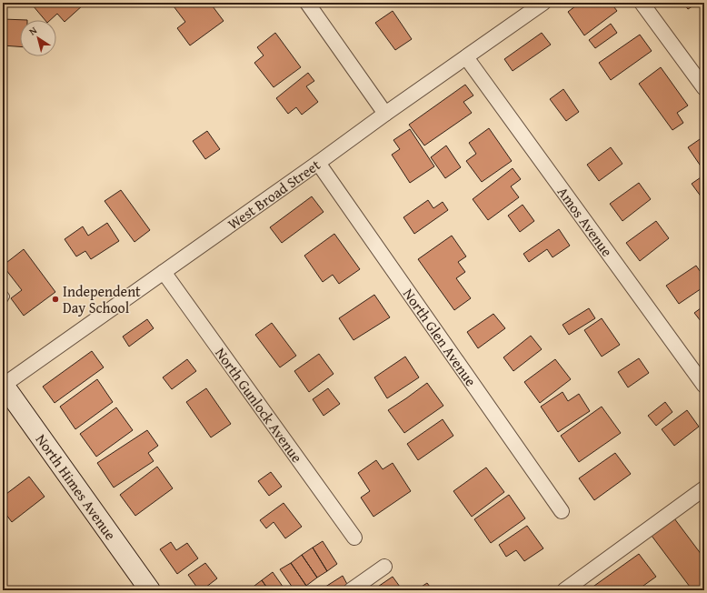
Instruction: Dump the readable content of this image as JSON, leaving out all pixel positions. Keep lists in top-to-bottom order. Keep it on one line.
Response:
{"streets":{"street":["West Broad Street","Amos Avenue","North Glen Avenue","North Gunlock Avenue","North Himes Avenue"]},"crossings":[["West Broad Street","Amos Avenue"],["West Broad Street","North Glen Avenue"],["West Broad Street","North Gunlock Avenue"],["West Broad Street","North Himes Avenue"]],"places":["Independent Day School"],"north":"top left"}
